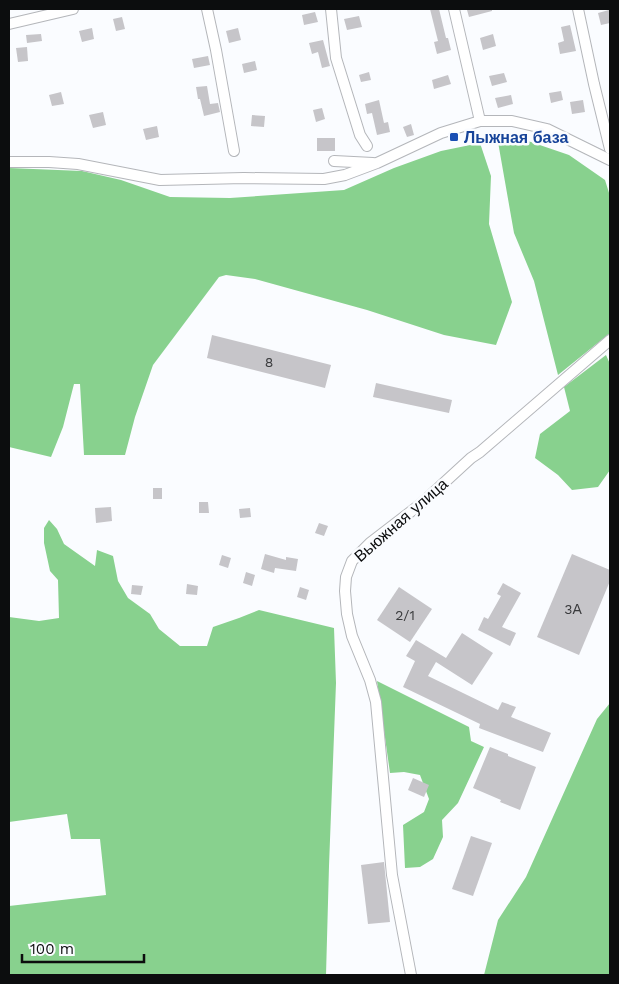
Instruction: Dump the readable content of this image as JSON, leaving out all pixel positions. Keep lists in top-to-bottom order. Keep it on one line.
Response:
{"streets":{"street":["Вьюжная улица"]},"places":{"transit":["Лыжная база"]},"house_numbers":["8","3А","2/1"],"scale_bar":"100 m"}
